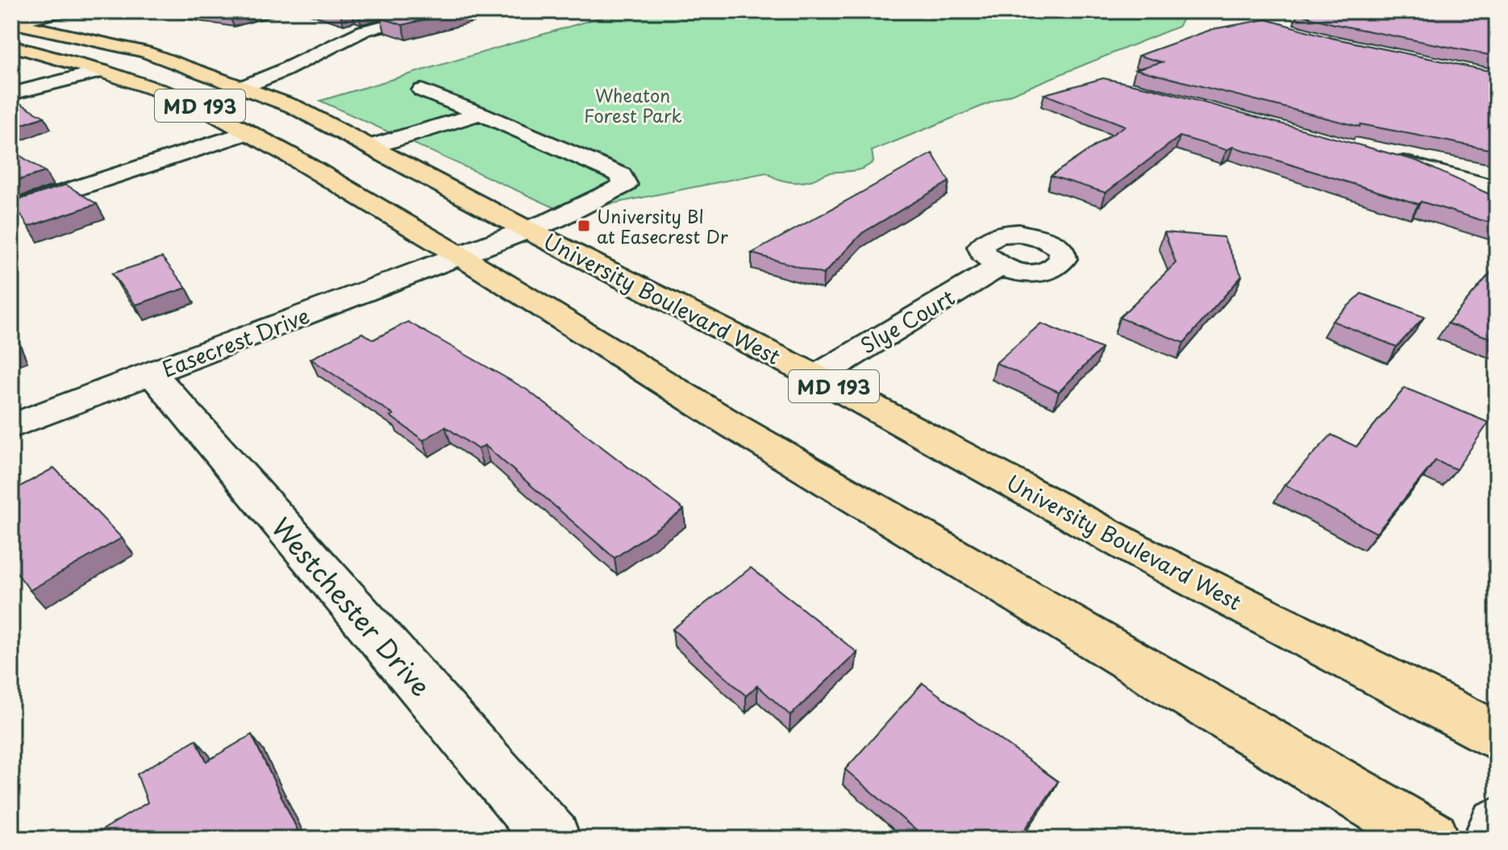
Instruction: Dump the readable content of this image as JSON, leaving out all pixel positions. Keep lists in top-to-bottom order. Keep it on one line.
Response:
{"streets":{"main road":["MD 193","University Boulevard West"],"street":["Slye Court","Easecrest Drive","Westchester Drive"]},"crossings":[["MD 193","Easecrest Drive"],["University Boulevard West","Slye Court"],["University Boulevard West","Easecrest Drive"],["Easecrest Drive","Westchester Drive"]],"parks":["Wheaton Forest Park"],"places":{"transit":["University Bl at Easecrest Dr"]}}
